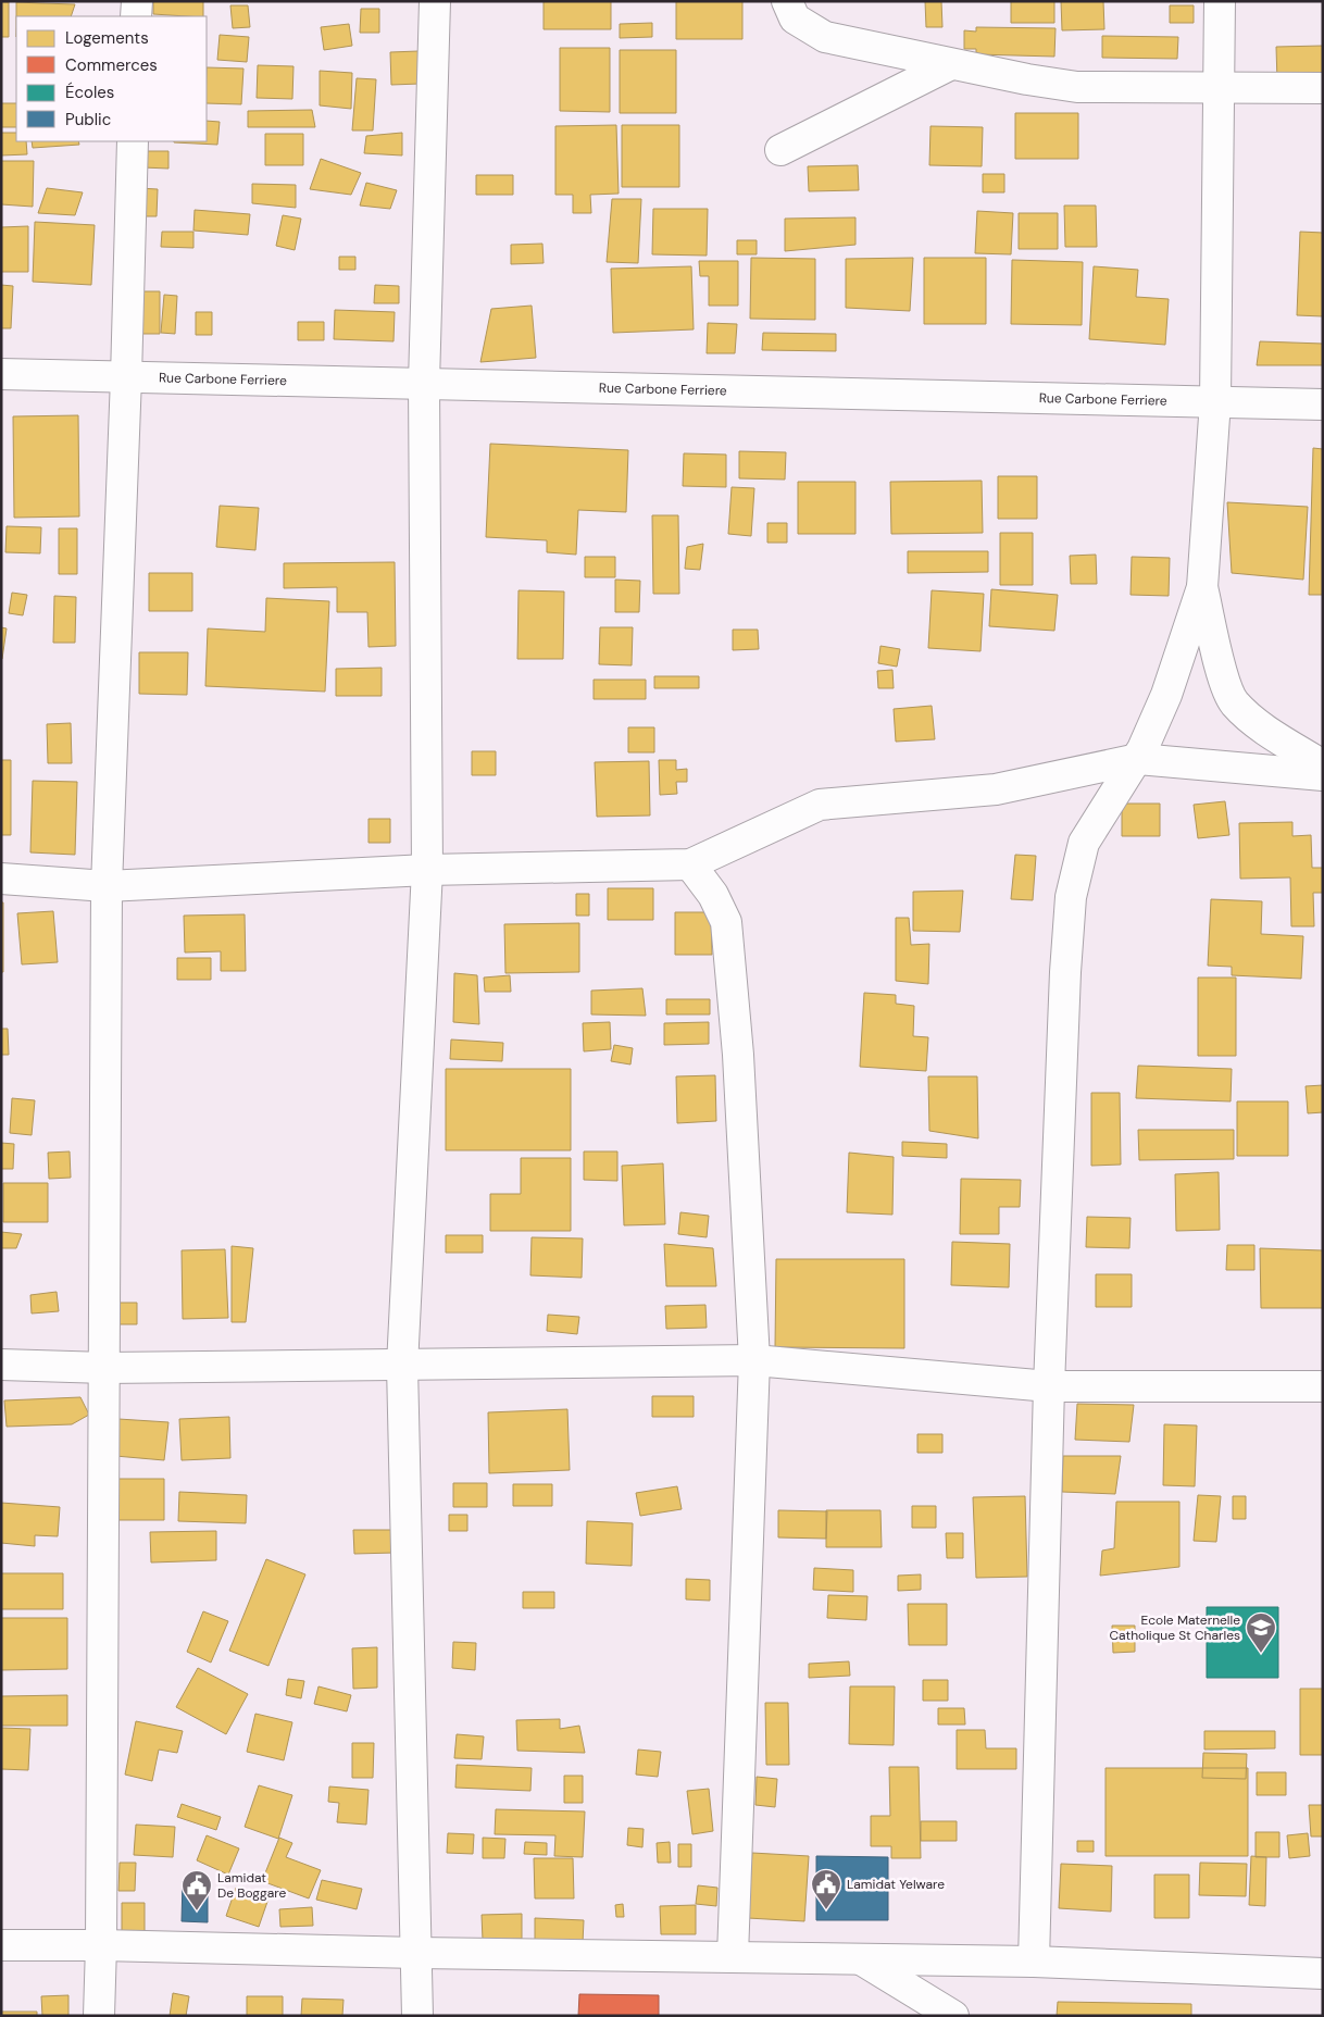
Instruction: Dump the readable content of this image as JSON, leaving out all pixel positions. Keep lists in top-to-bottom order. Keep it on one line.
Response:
{"streets":{"street":["Rue Carbone Ferriere"]},"places":{"school or university":["Ecole Maternelle Catholique St Charles"],"public building":["Lamidat Yelware","Lamidat De Boggare"]},"legend":["Logements","Commerces","Écoles","Public"]}
